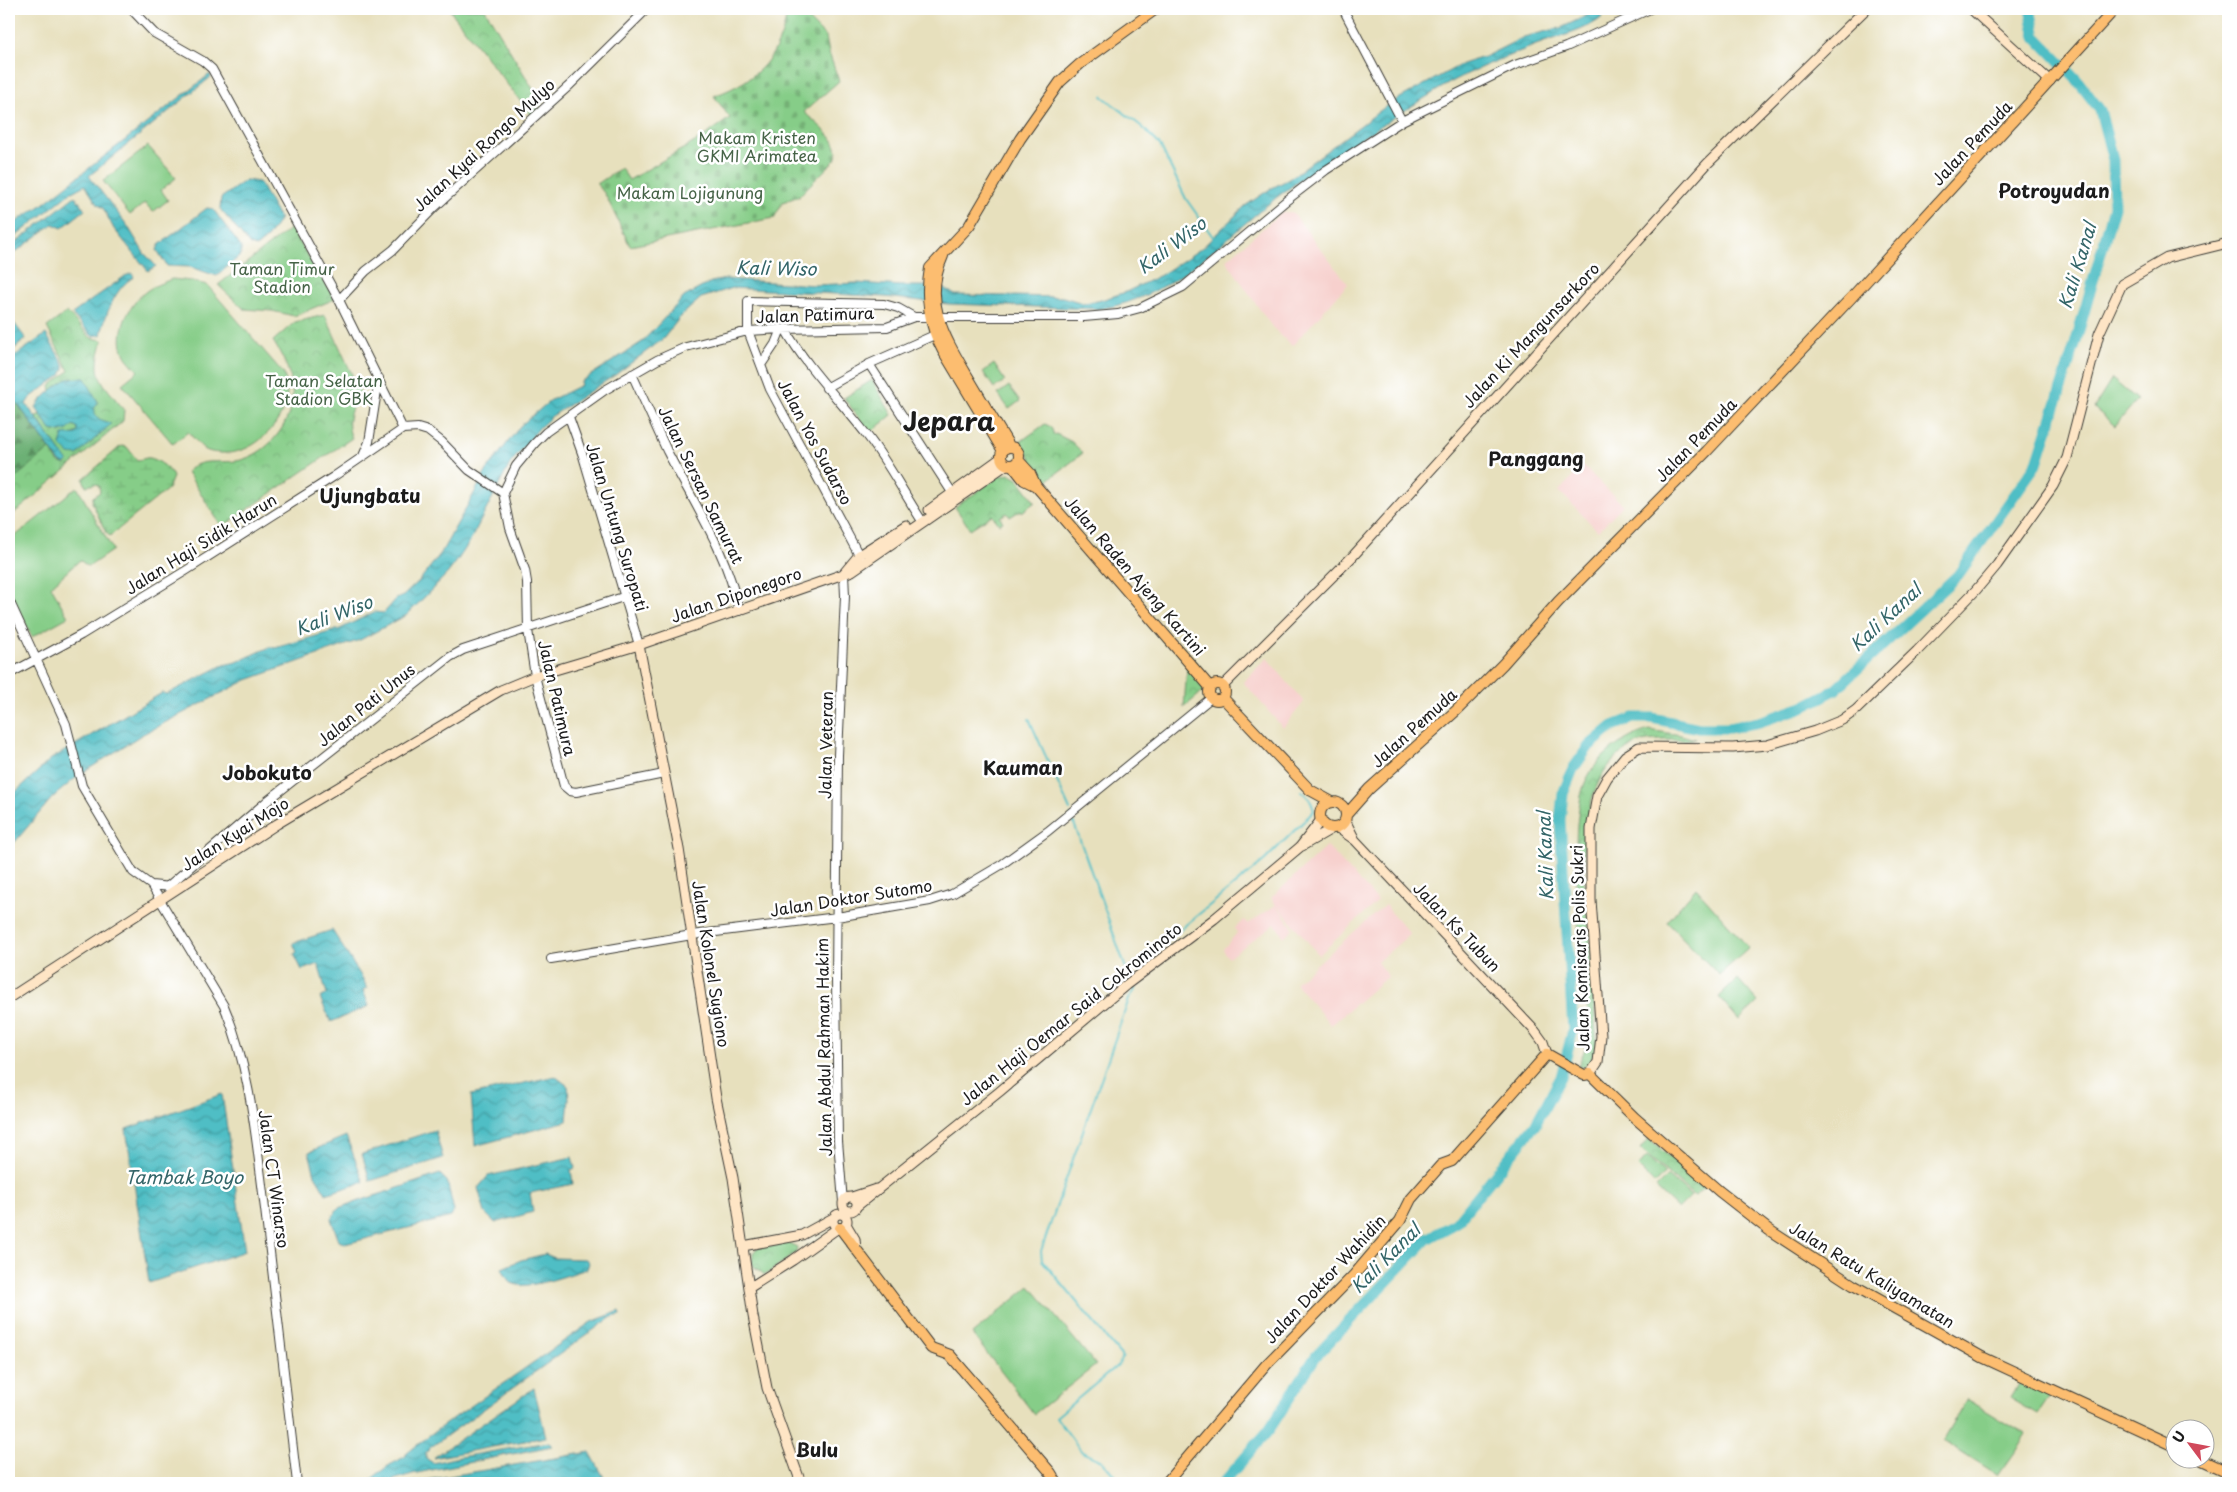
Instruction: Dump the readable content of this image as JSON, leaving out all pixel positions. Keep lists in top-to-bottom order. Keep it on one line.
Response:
{"streets":{"main road":["Jalan Pemuda","Jalan Ki Mangunsarkoro","Jalan Raden Ajeng Kartini","Jalan Diponegoro","Jalan Kyai Mojo","Jalan Ks Tubun","Jalan Komisaris Polis Sukri","Jalan Kolonel Sugiono","Jalan Haji Oemar Said Cokrominoto","Jalan Ratu Kaliyamatan","Jalan Doktor Wahidin"],"street":["Jalan Kyai Rongo Mulyo","Jalan Patimura","Jalan Yos Sudarso","Jalan Sersan Samurat","Jalan Untung Suropati","Jalan Haji Sidik Harun","Jalan Pati Unus","Jalan Veteran","Jalan Doktor Sutomo","Jalan Abdul Rahman Hakim","Jalan CT Winarso"]},"crossings":[["Jalan Pemuda","Jalan Ks Tubun"],["Jalan Pemuda","Jalan Haji Oemar Said Cokrominoto"],["Jalan Patimura","Jalan Yos Sudarso"],["Jalan Patimura","Jalan Sersan Samurat"],["Jalan Patimura","Jalan Untung Suropati"],["Jalan Patimura","Jalan Raden Ajeng Kartini"],["Jalan Patimura","Jalan Diponegoro"],["Jalan Patimura","Jalan Pati Unus"],["Jalan Patimura","Jalan Kyai Mojo"],["Jalan Patimura","Jalan Kolonel Sugiono"],["Jalan Ki Mangunsarkoro","Jalan Raden Ajeng Kartini"],["Jalan Ki Mangunsarkoro","Jalan Doktor Sutomo"],["Jalan Sersan Samurat","Jalan Diponegoro"],["Jalan Untung Suropati","Jalan Diponegoro"],["Jalan Untung Suropati","Jalan Pati Unus"],["Jalan Untung Suropati","Jalan Kolonel Sugiono"],["Jalan Raden Ajeng Kartini","Jalan Doktor Sutomo"],["Jalan Diponegoro","Jalan Veteran"],["Jalan Diponegoro","Jalan Kyai Mojo"],["Jalan Diponegoro","Jalan Kolonel Sugiono"],["Jalan Veteran","Jalan Doktor Sutomo"],["Jalan Veteran","Jalan Abdul Rahman Hakim"],["Jalan Kyai Mojo","Jalan CT Winarso"],["Jalan Doktor Sutomo","Jalan Kolonel Sugiono"],["Jalan Doktor Sutomo","Jalan Abdul Rahman Hakim"],["Jalan Ks Tubun","Jalan Komisaris Polis Sukri"],["Jalan Ks Tubun","Jalan Doktor Wahidin"],["Jalan Komisaris Polis Sukri","Jalan Ratu Kaliyamatan"],["Jalan Komisaris Polis Sukri","Jalan Doktor Wahidin"],["Jalan Kolonel Sugiono","Jalan Haji Oemar Said Cokrominoto"]],"districts":["Potroyudan","Jepara","Panggang","Ujungbatu","Kauman","Jobokuto","Bulu"],"water":["Kali Wiso","Kali Kanal","Tambak Boyo"],"parks":["Makam Kristen GKMI Arimatea","Makam Lojigunung","Taman Timur Stadion","Taman Selatan Stadion GBK"],"north":"top left"}
